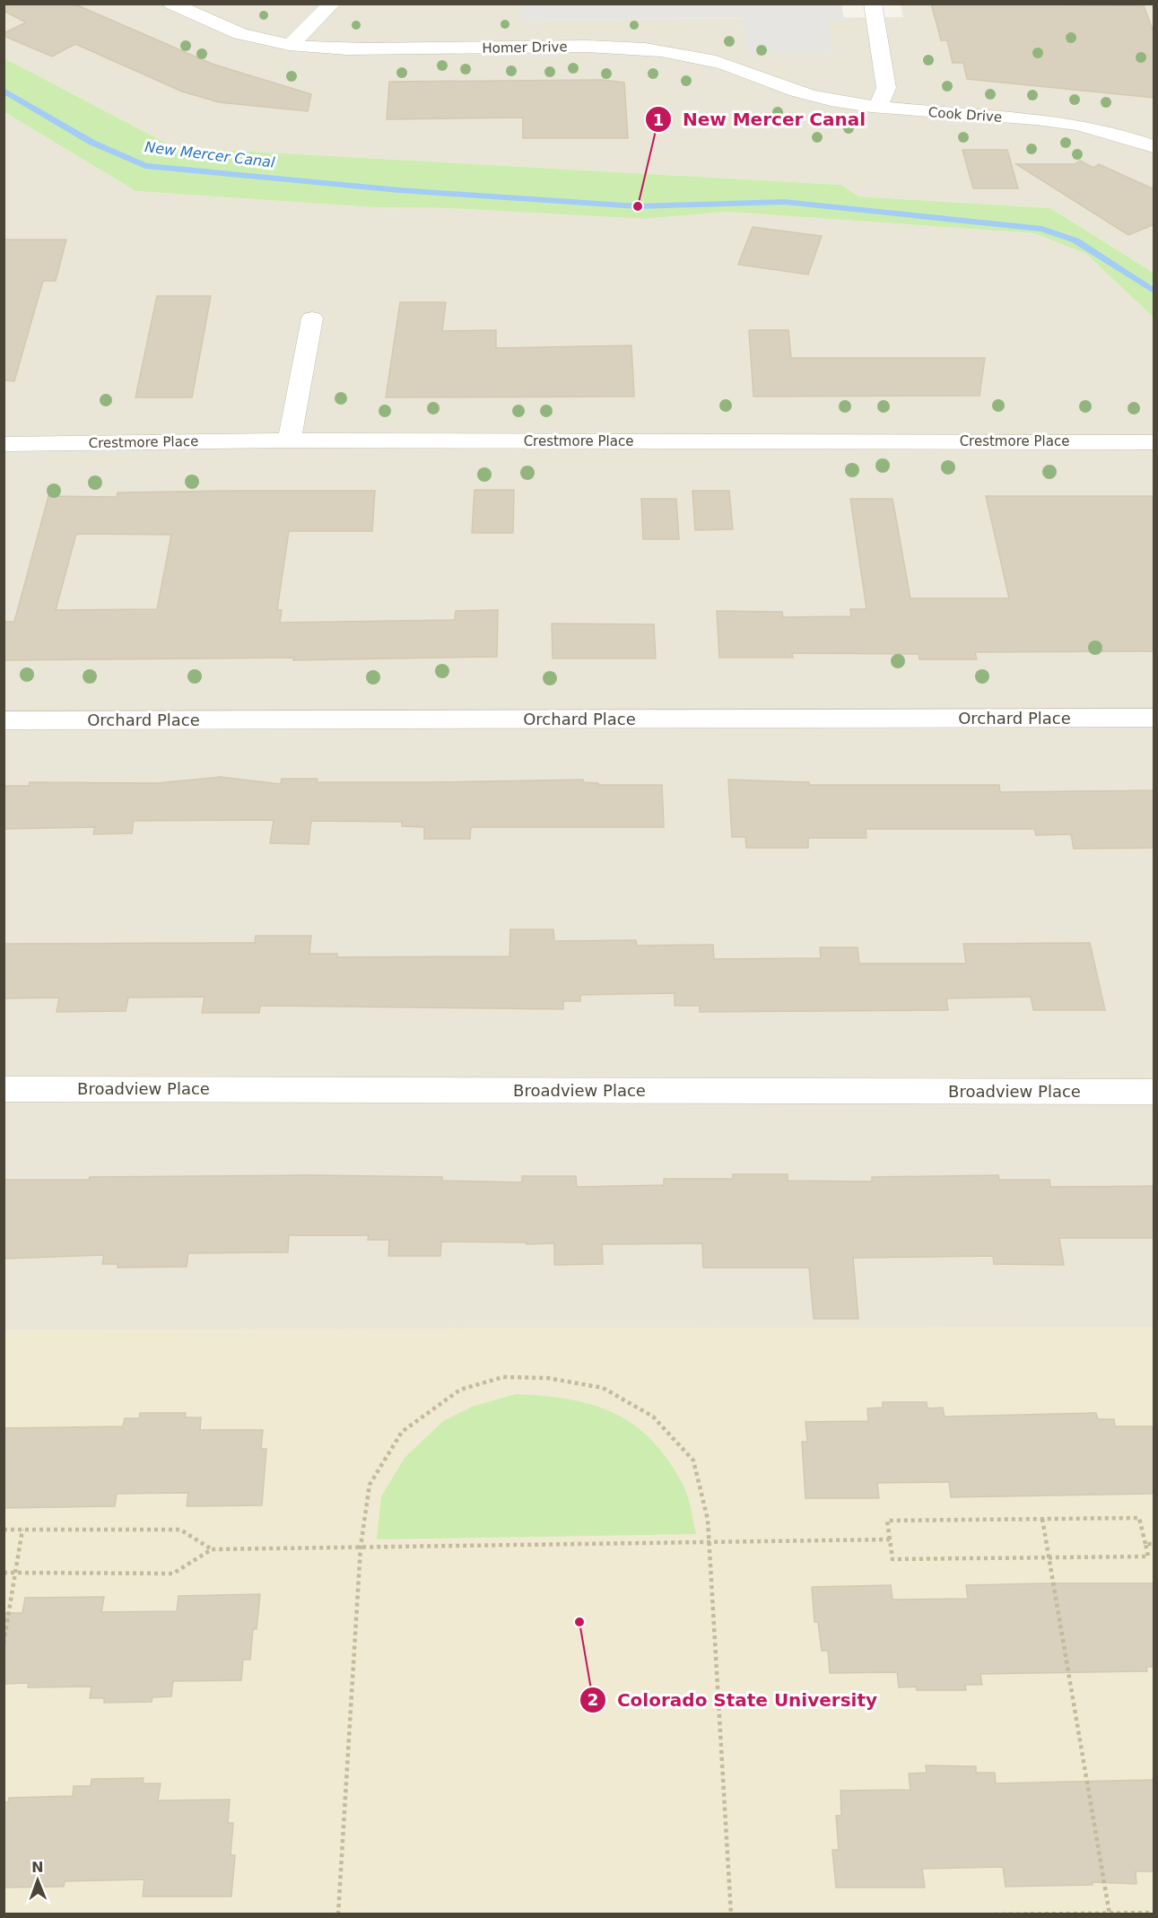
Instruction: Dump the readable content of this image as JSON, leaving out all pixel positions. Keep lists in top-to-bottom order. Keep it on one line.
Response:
{"streets":{"street":["Homer Drive","Cook Drive","Crestmore Place","Orchard Place","Broadview Place"]},"crossings":[["Homer Drive","Cook Drive"]],"water":["New Mercer Canal"],"places":["New Mercer Canal","Colorado State University"],"north":"top"}
